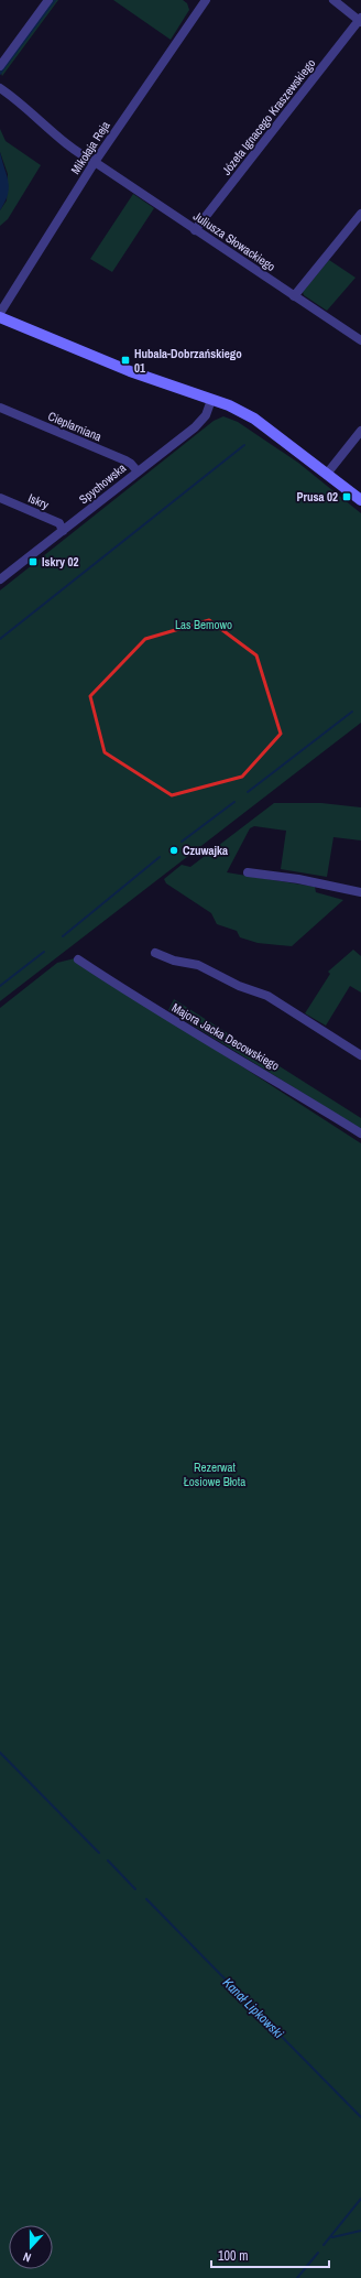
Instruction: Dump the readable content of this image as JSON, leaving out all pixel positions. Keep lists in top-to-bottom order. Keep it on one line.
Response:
{"streets":{"street":["Józefa Ignacego Kraszewskiego","Mikołaja Reja","Juliusza Słowackiego","Cieplarniana","Spychowska","Iskry","Majora Jacka Decowskiego"]},"crossings":[["Józefa Ignacego Kraszewskiego","Juliusza Słowackiego"],["Mikołaja Reja","Juliusza Słowackiego"],["Cieplarniana","Spychowska"],["Spychowska","Iskry"]],"water":["Kanał Lipkowski"],"parks":["Las Bemowo","Rezerwat Łosiowe Błota"],"places":{"transit":["Hubala-Dobrzańskiego 01","Prusa 02","Iskry 02"],"other":["Czuwajka"]},"scale_bar":"100 m","north":"bottom"}
